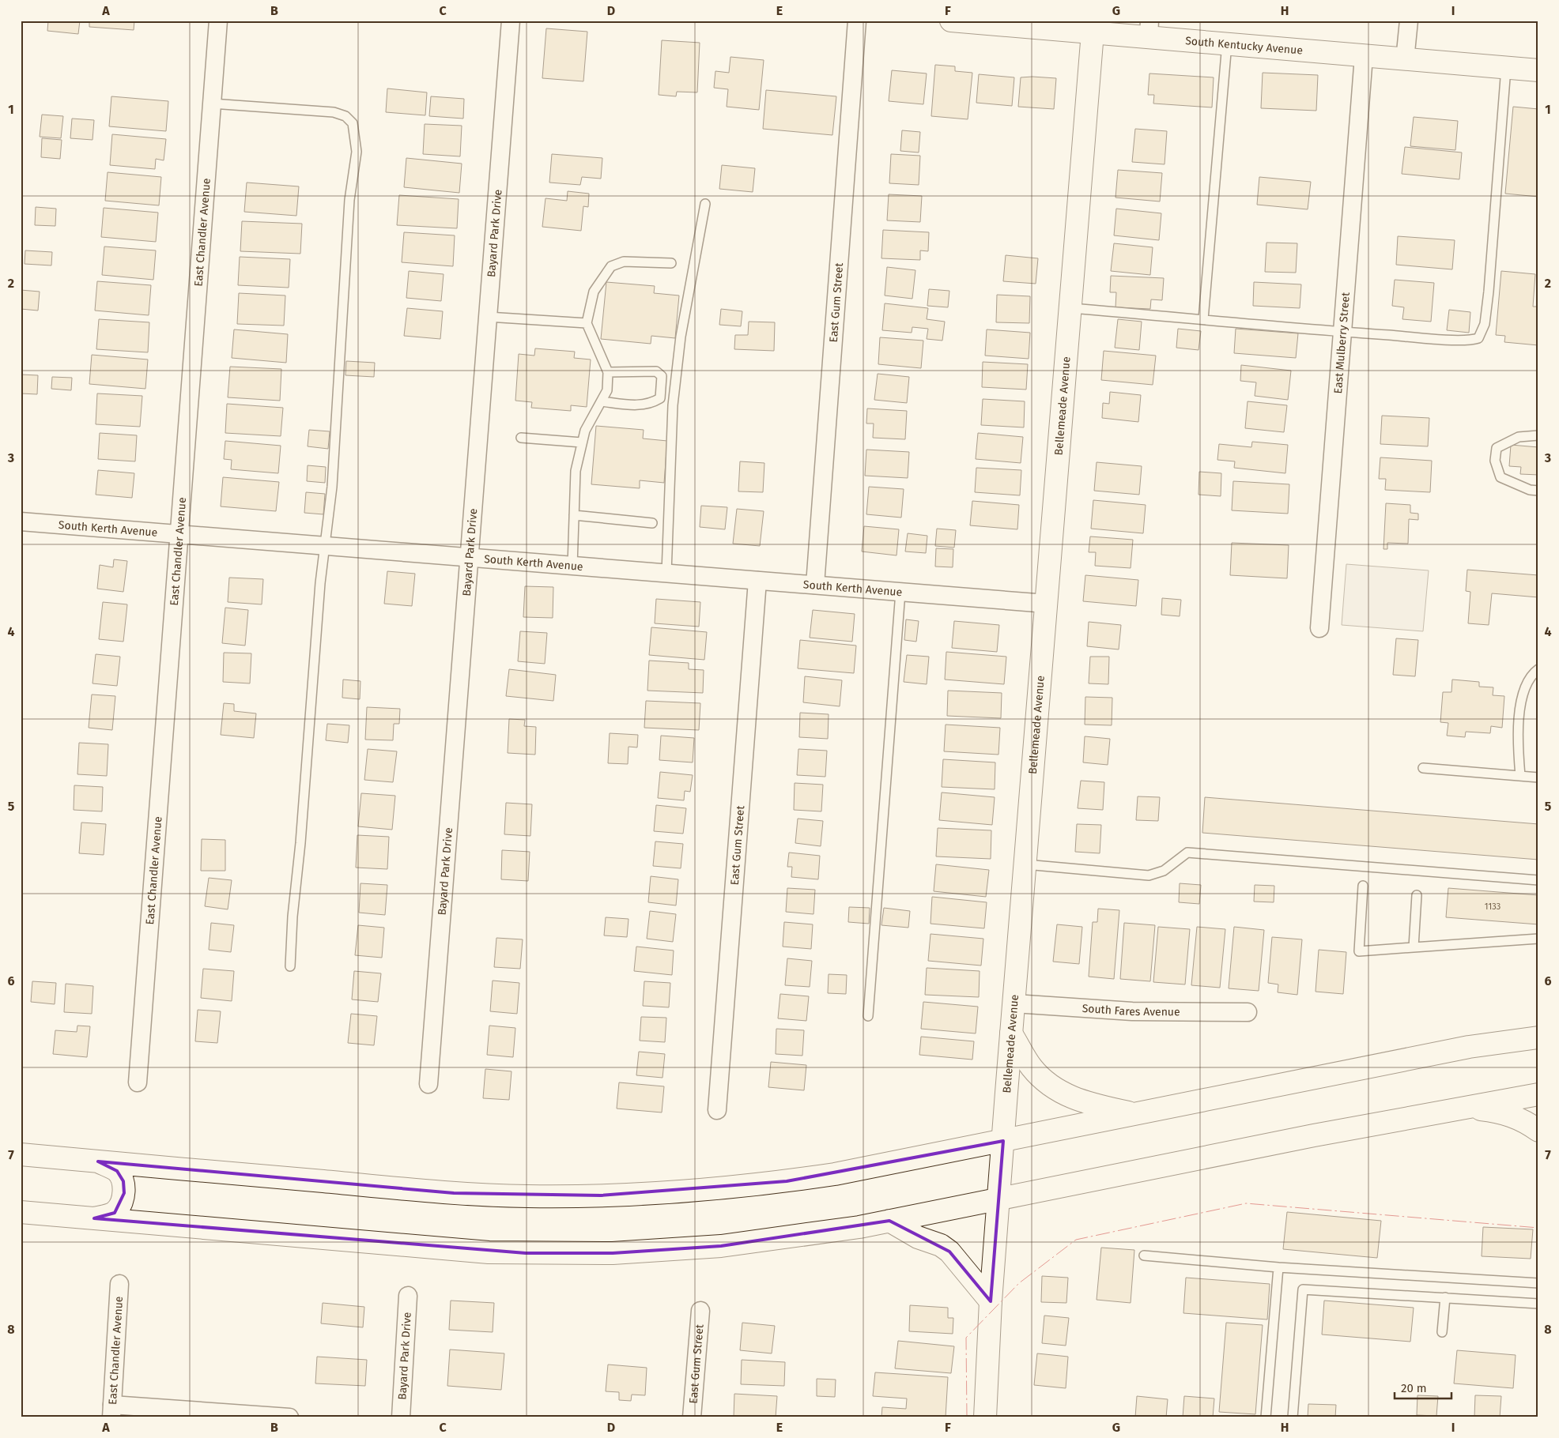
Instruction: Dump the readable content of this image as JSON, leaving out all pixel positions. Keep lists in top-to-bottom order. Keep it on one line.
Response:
{"streets":{"main road":["South Kentucky Avenue","Bellemeade Avenue"],"street":["East Chandler Avenue","Bayard Park Drive","East Gum Street","East Mulberry Street","South Kerth Avenue","South Fares Avenue"]},"crossings":[["South Kentucky Avenue","East Mulberry Street"],["South Kentucky Avenue","Bellemeade Avenue"],["East Chandler Avenue","South Kerth Avenue"],["Bayard Park Drive","South Kerth Avenue"],["East Gum Street","South Kerth Avenue"],["Bellemeade Avenue","South Kerth Avenue"],["Bellemeade Avenue","South Fares Avenue"]],"house_numbers":["1133"],"scale_bar":"20 m","grid":{"columns":["A","B","C","D","E","F","G","H","I"],"rows":["1","2","3","4","5","6","7","8"]}}
